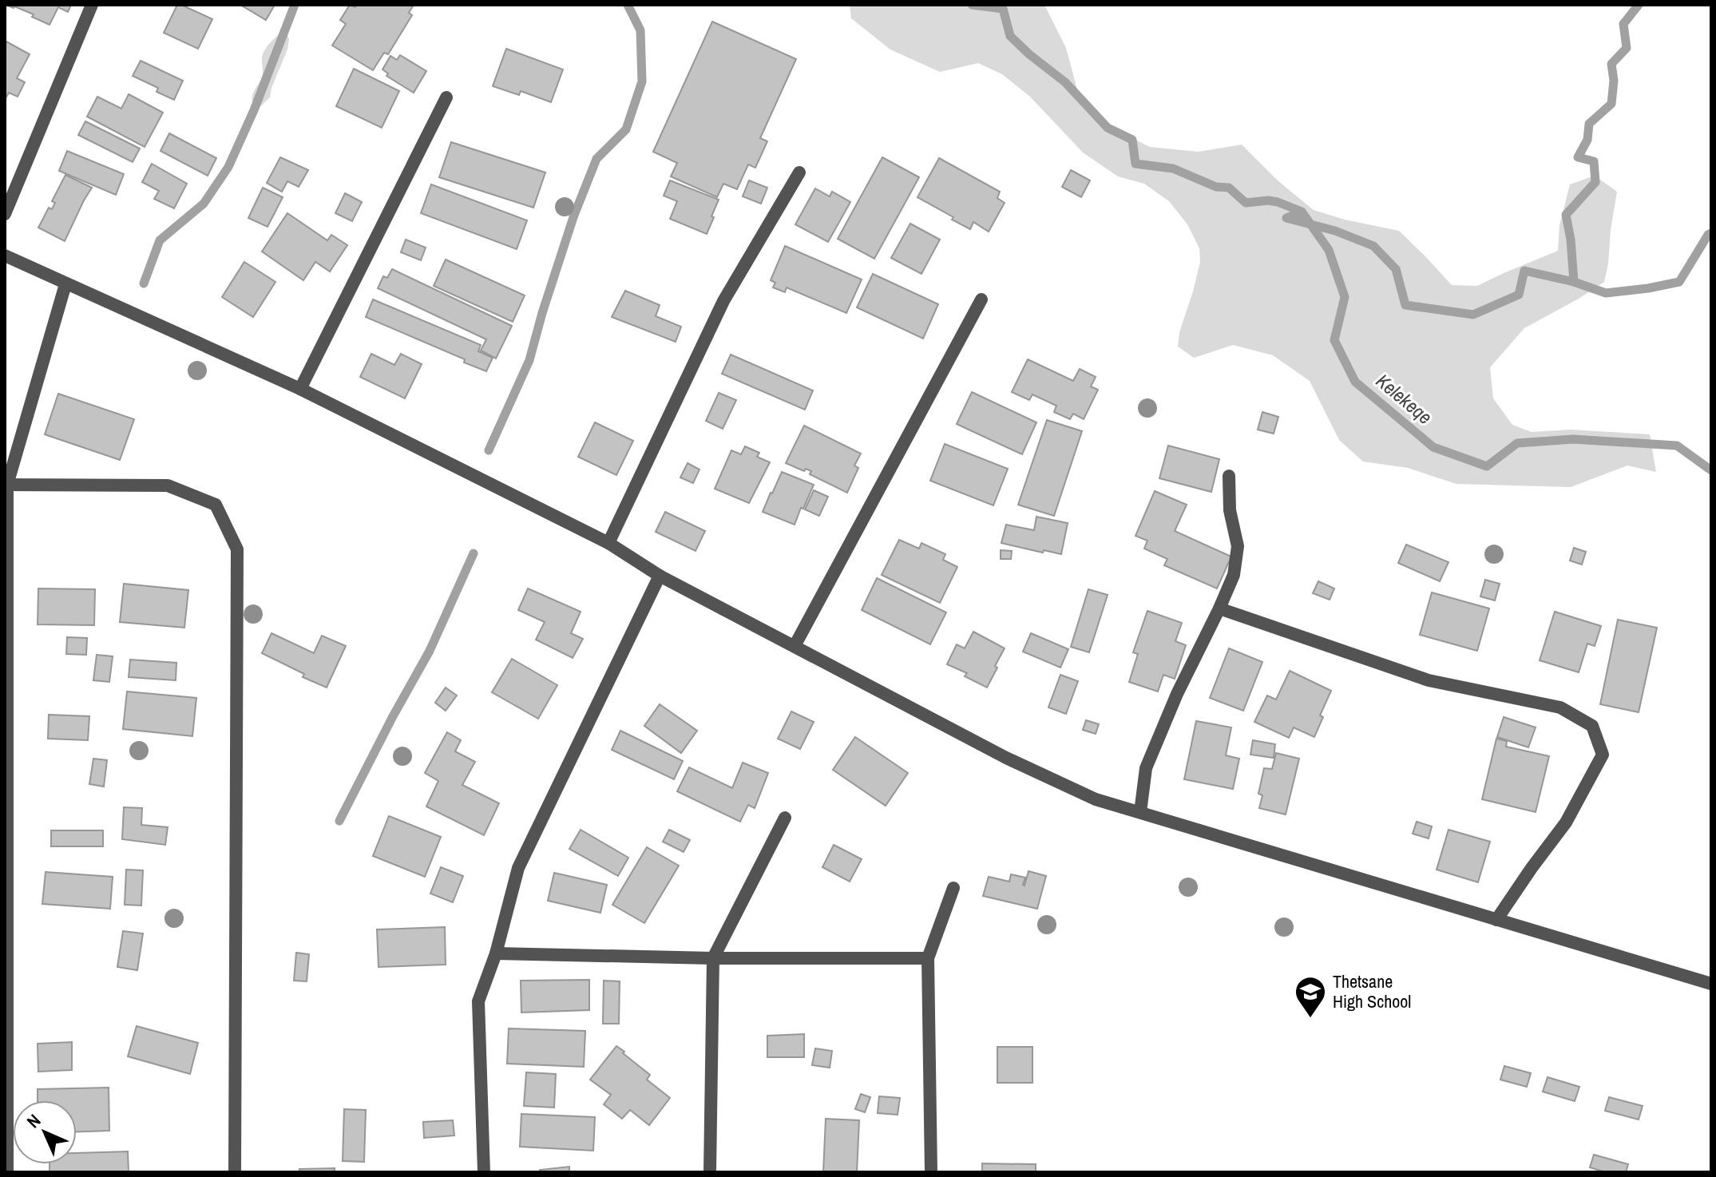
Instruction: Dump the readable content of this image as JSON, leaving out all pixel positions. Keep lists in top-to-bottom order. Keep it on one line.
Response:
{"water":["Kelekeqe"],"places":{"school or university":["Thetsane High School"]},"north":"top left"}
